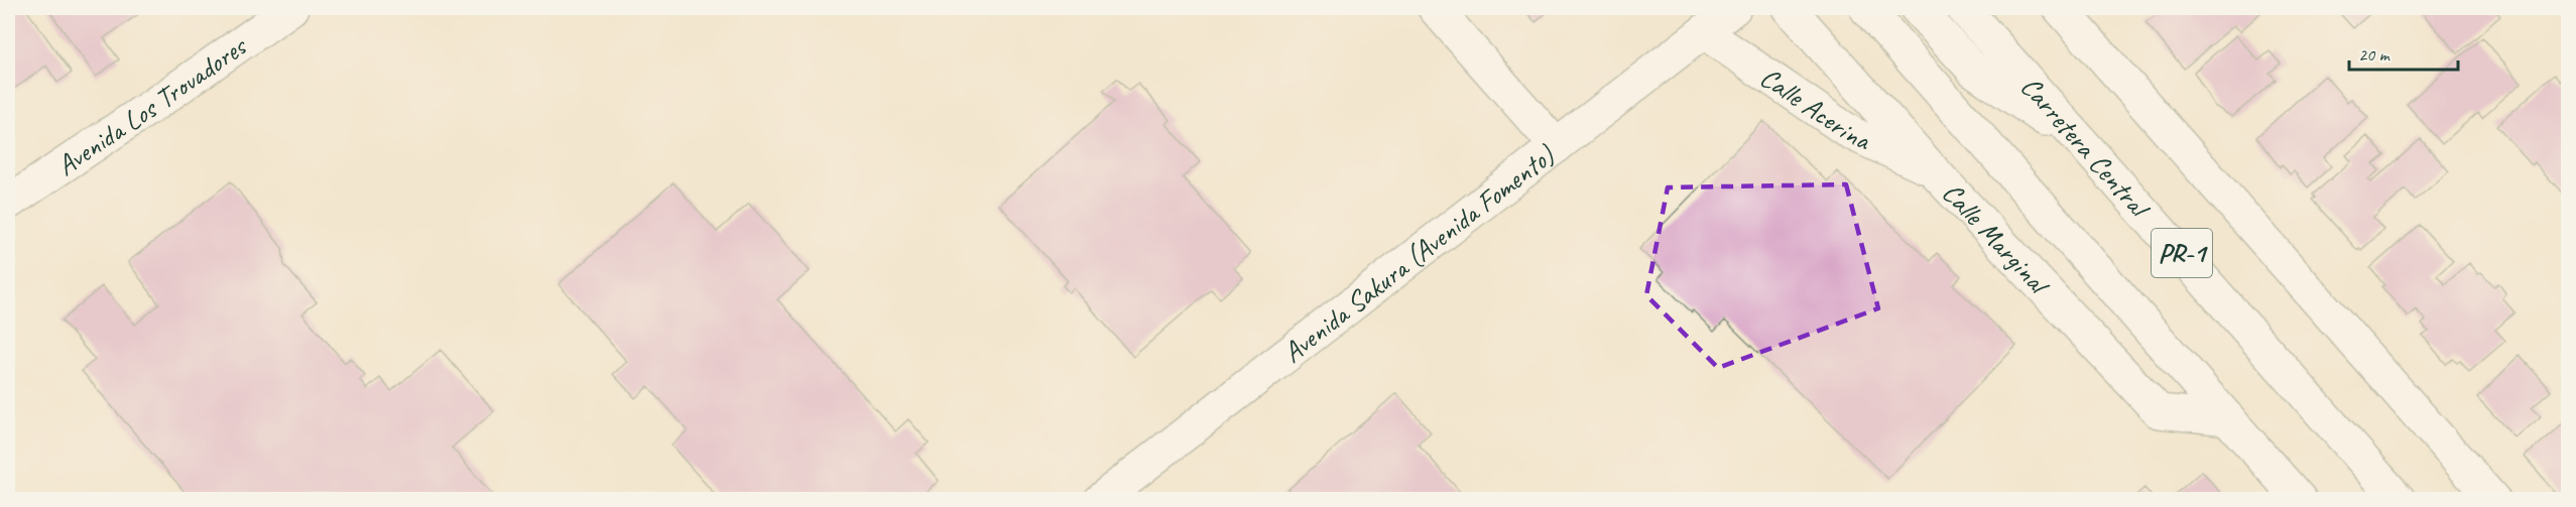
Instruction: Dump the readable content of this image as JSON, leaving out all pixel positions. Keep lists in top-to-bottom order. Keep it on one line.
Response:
{"streets":{"street":["Avenida Los Trovadores","Calle Acerina","Carretera Central","Calle Marginal","PR-1","Avenida Sakura (Avenida Fomento)"]},"crossings":[["Calle Acerina","Calle Marginal"],["Calle Acerina","Avenida Sakura (Avenida Fomento)"],["Calle Marginal","PR-1"]],"scale_bar":"20 m"}
